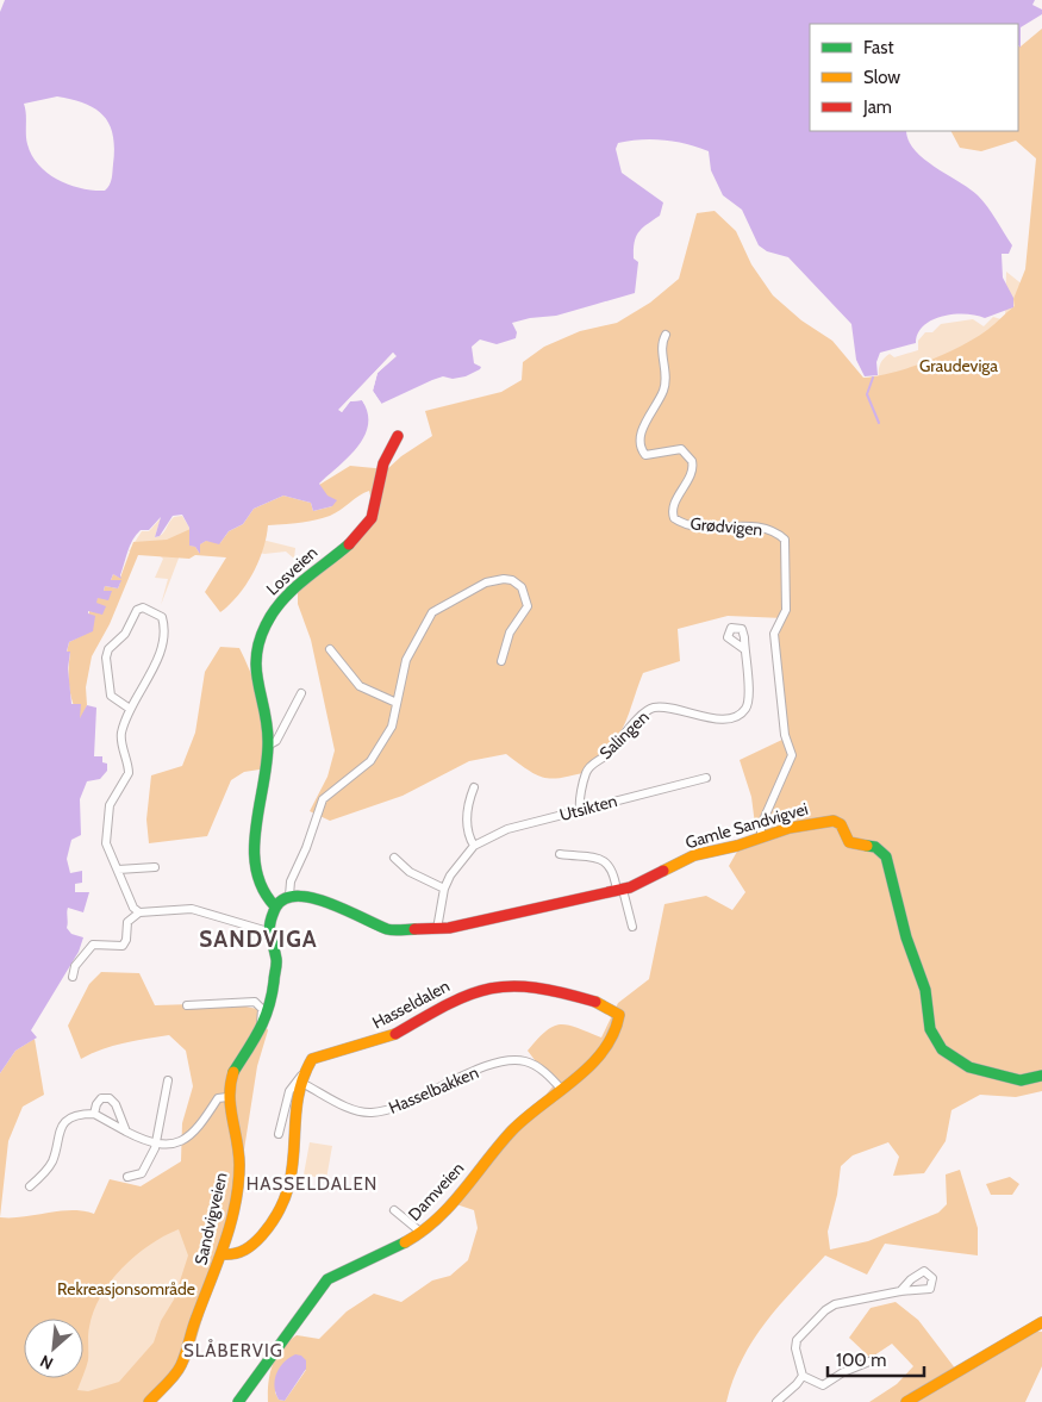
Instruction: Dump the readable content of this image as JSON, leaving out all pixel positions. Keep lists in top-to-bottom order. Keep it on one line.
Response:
{"streets":{"street":["Grødvigen","Losveien","Salingen","Utsikten","Gamle Sandvigvei","Hasseldalen","Hasselbakken","Damveien","Sandvigveien"]},"crossings":[["Grødvigen","Gamle Sandvigvei"],["Salingen","Utsikten"],["Utsikten","Gamle Sandvigvei"],["Hasseldalen","Hasselbakken"],["Hasseldalen","Damveien"],["Hasselbakken","Damveien"]],"districts":["SANDVIGA","HASSELDALEN","SLÅBERVIG"],"parks":["Graudeviga","Rekreasjonsområde"],"legend":["Fast","Slow","Jam"],"scale_bar":"100 m","north":"bottom left"}
